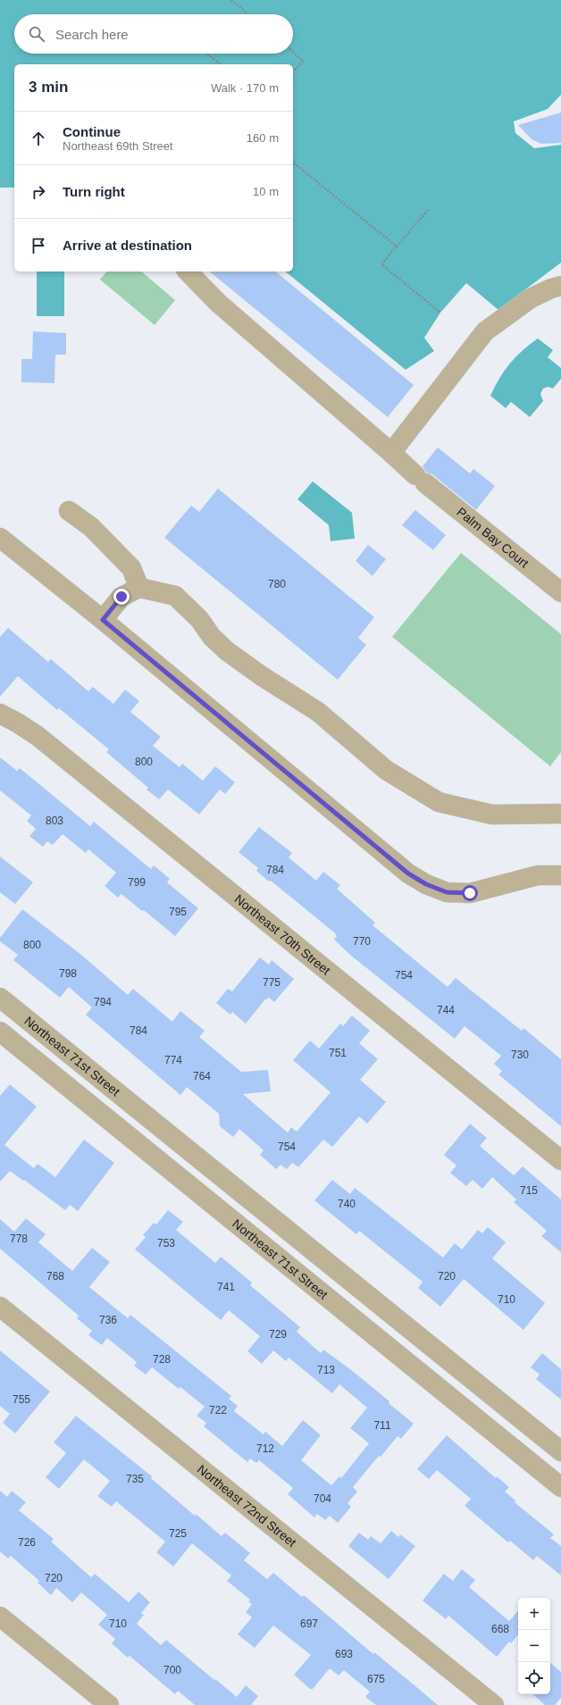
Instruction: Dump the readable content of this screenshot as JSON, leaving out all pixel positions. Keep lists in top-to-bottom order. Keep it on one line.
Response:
{"streets":{"street":["Palm Bay Court","Northeast 70th Street","Northeast 71st Street","Northeast 72nd Street"]},"house_numbers":["780","800","803","784","799","795","770","800","798","754","775","794","744","784","751","730","774","764","754","715","740","778","753","768","720","741","710","736","729","728","713","755","722","711","712","735","704","725","726","720","710","697","668","693","700","675"],"page":{"search":"Search here","heading":["3 min","Walk · 170 m"],"list":[["Continue","Northeast 69th Street","160 m"],["Turn right","10 m"],"Arrive at destination"],"map_buttons":["+","−"]}}
